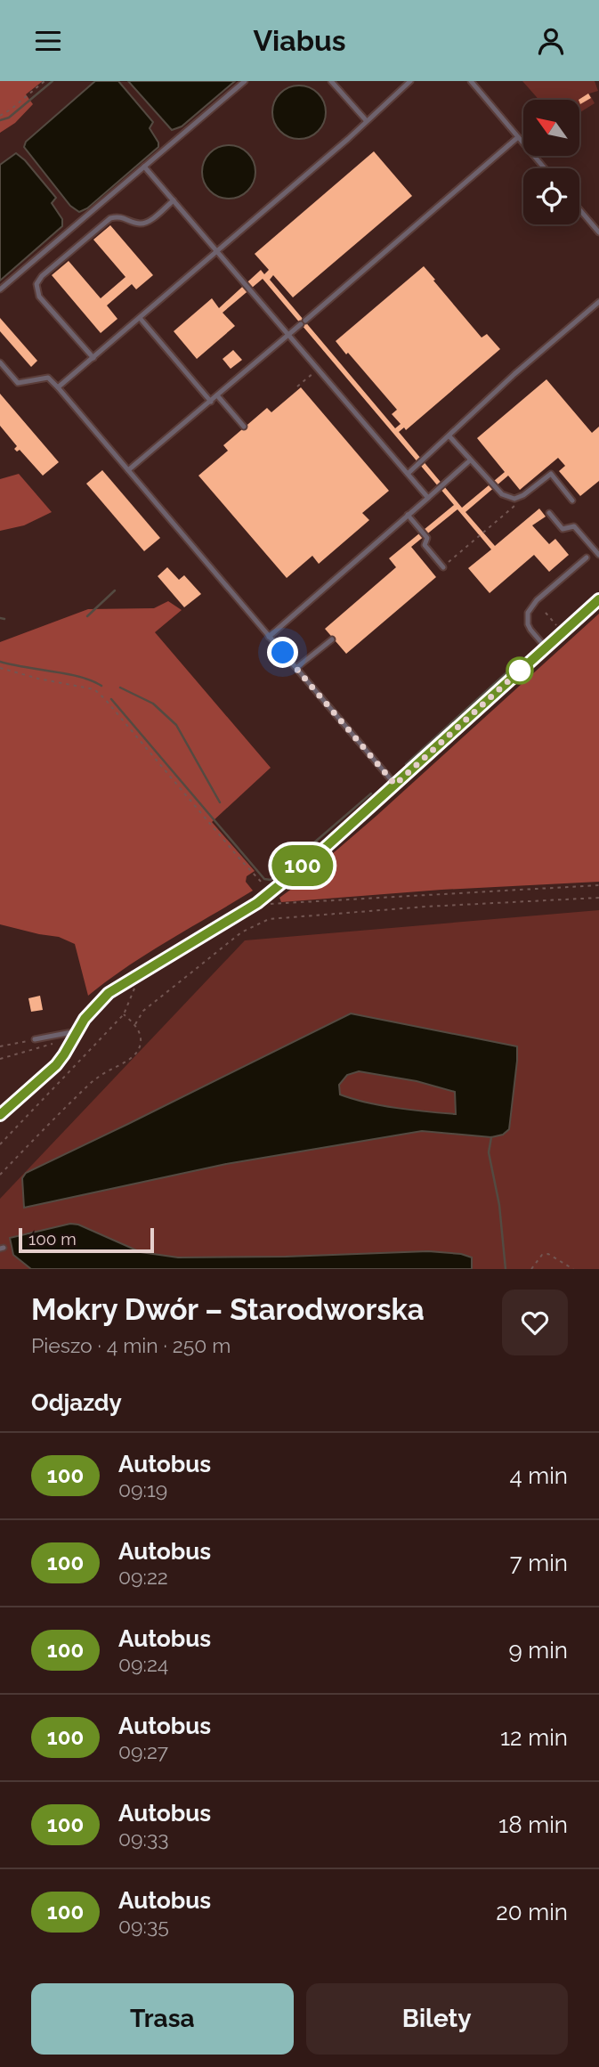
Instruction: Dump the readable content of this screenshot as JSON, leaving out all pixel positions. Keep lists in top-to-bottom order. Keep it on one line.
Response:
{"lines":["bus line 100"],"scale_bar":"100 m","north":"top left","page":{"header":"Viabus","on_map":"100","scale":"100 m","heading":[["Mokry Dwór – Starodworska","Pieszo · 4 min · 250 m"],"Odjazdy"],"list":[{"mark":"100","name":"Autobus","note":"09:19","value":"4 min"},{"mark":"100","name":"Autobus","note":"09:22","value":"7 min"},{"mark":"100","name":"Autobus","note":"09:24","value":"9 min"},{"mark":"100","name":"Autobus","note":"09:27","value":"12 min"},{"mark":"100","name":"Autobus","note":"09:33","value":"18 min"},{"mark":"100","name":"Autobus","note":"09:35","value":"20 min"}],"buttons":["Trasa","Bilety"]}}
